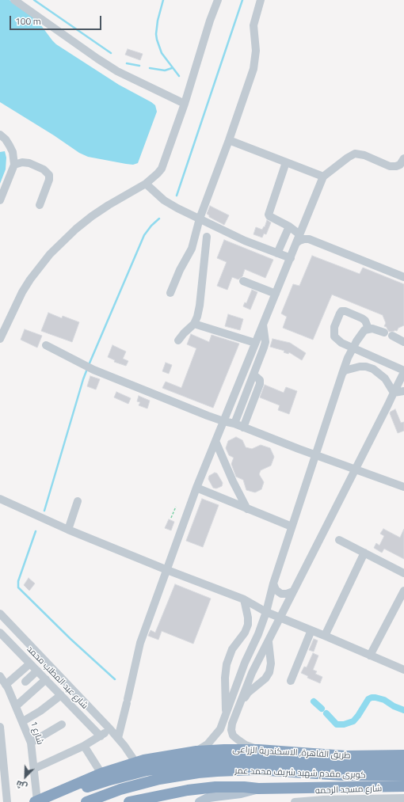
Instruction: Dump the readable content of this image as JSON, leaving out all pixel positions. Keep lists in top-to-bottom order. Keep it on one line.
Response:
{"streets":{"highway":["طريق القاهرة, الاسكندرية الزراعى","كوبرى مقدم شهيد شريف محمد عمر"],"street":["شارع عبد المطلب محمد","شارع 1","شارع مسجد الرحمه"]},"crossings":[["شارع 1","طريق القاهرة, الاسكندرية الزراعى"]],"scale_bar":"100 m","north":"bottom left"}
